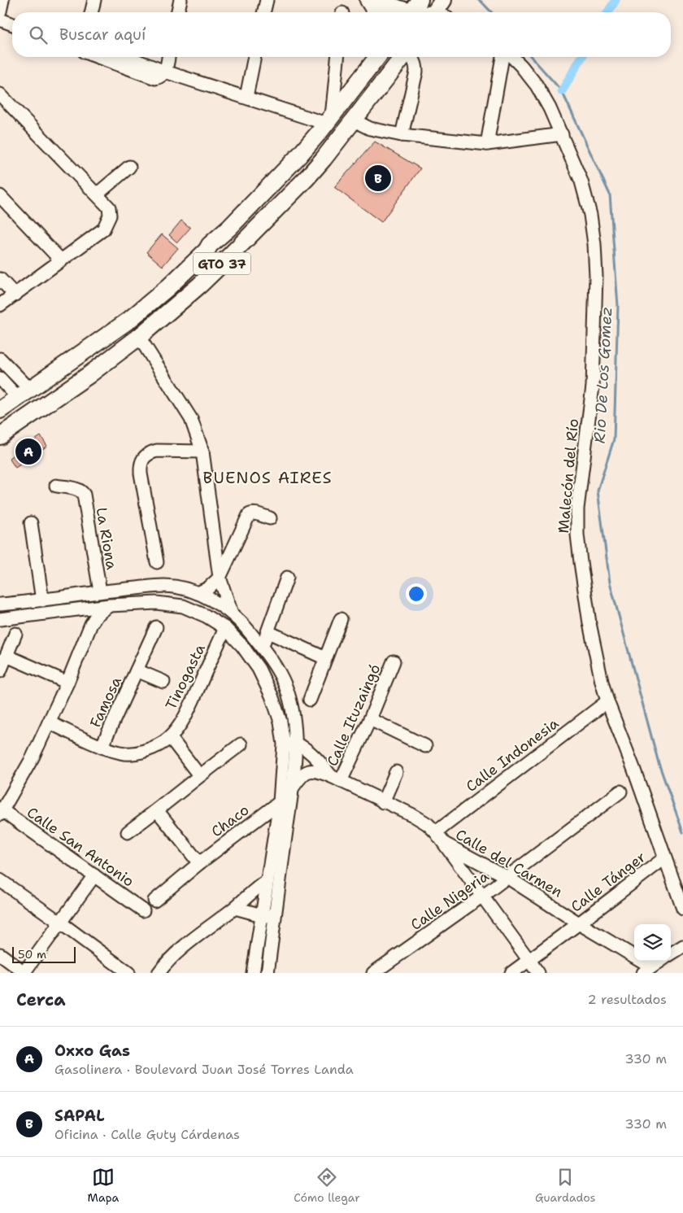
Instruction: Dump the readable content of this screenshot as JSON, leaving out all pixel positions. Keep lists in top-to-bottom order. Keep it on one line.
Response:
{"streets":{"main road":["GTO 37"],"street":["Malecón del Río","La Riona","Tinogasta","Famosa","Calle Ituzaingó","Calle Indonesia","Chaco","Calle San Antonio","Calle del Carmen","Calle Tánger","Calle Nigeria"]},"crossings":[["Malecón del Río","Calle Indonesia"],["Malecón del Río","Calle Tánger"],["Calle Ituzaingó","Calle del Carmen"],["Calle Indonesia","Calle del Carmen"],["Calle del Carmen","Calle Tánger"],["Calle del Carmen","Calle Nigeria"]],"districts":["BUENOS AIRES"],"water":["Rio De Los Gomez"],"scale_bar":"50 m","page":{"search":"Buscar aquí","pins":["B","A"],"scale":"50 m","heading":["Cerca","2 resultados"],"list":[{"mark":"A","name":"Oxxo Gas","note":"Gasolinera · Boulevard Juan José Torres Landa","value":"330 m"},{"mark":"B","name":"SAPAL","note":"Oficina · Calle Guty Cárdenas","value":"330 m"}],"nav":["Mapa","Cómo llegar","Guardados"]}}
